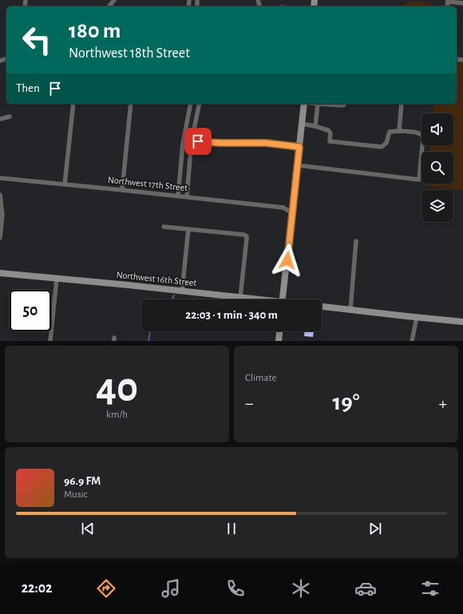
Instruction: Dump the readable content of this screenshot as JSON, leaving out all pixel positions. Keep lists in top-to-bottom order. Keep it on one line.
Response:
{"streets":{"street":["Northwest 17th Street","Northwest 16th Street"]},"page":{"turn":["180 m","Northwest 18th Street"],"then":"Then","limit":"50","trip":"22:03 · 1 min · 340 m","tile":[["40","km/h"],"Climate"],"heat":["−","19°","+"],"song":["96.9 FM","Music"],"tabs":"22:02"}}
